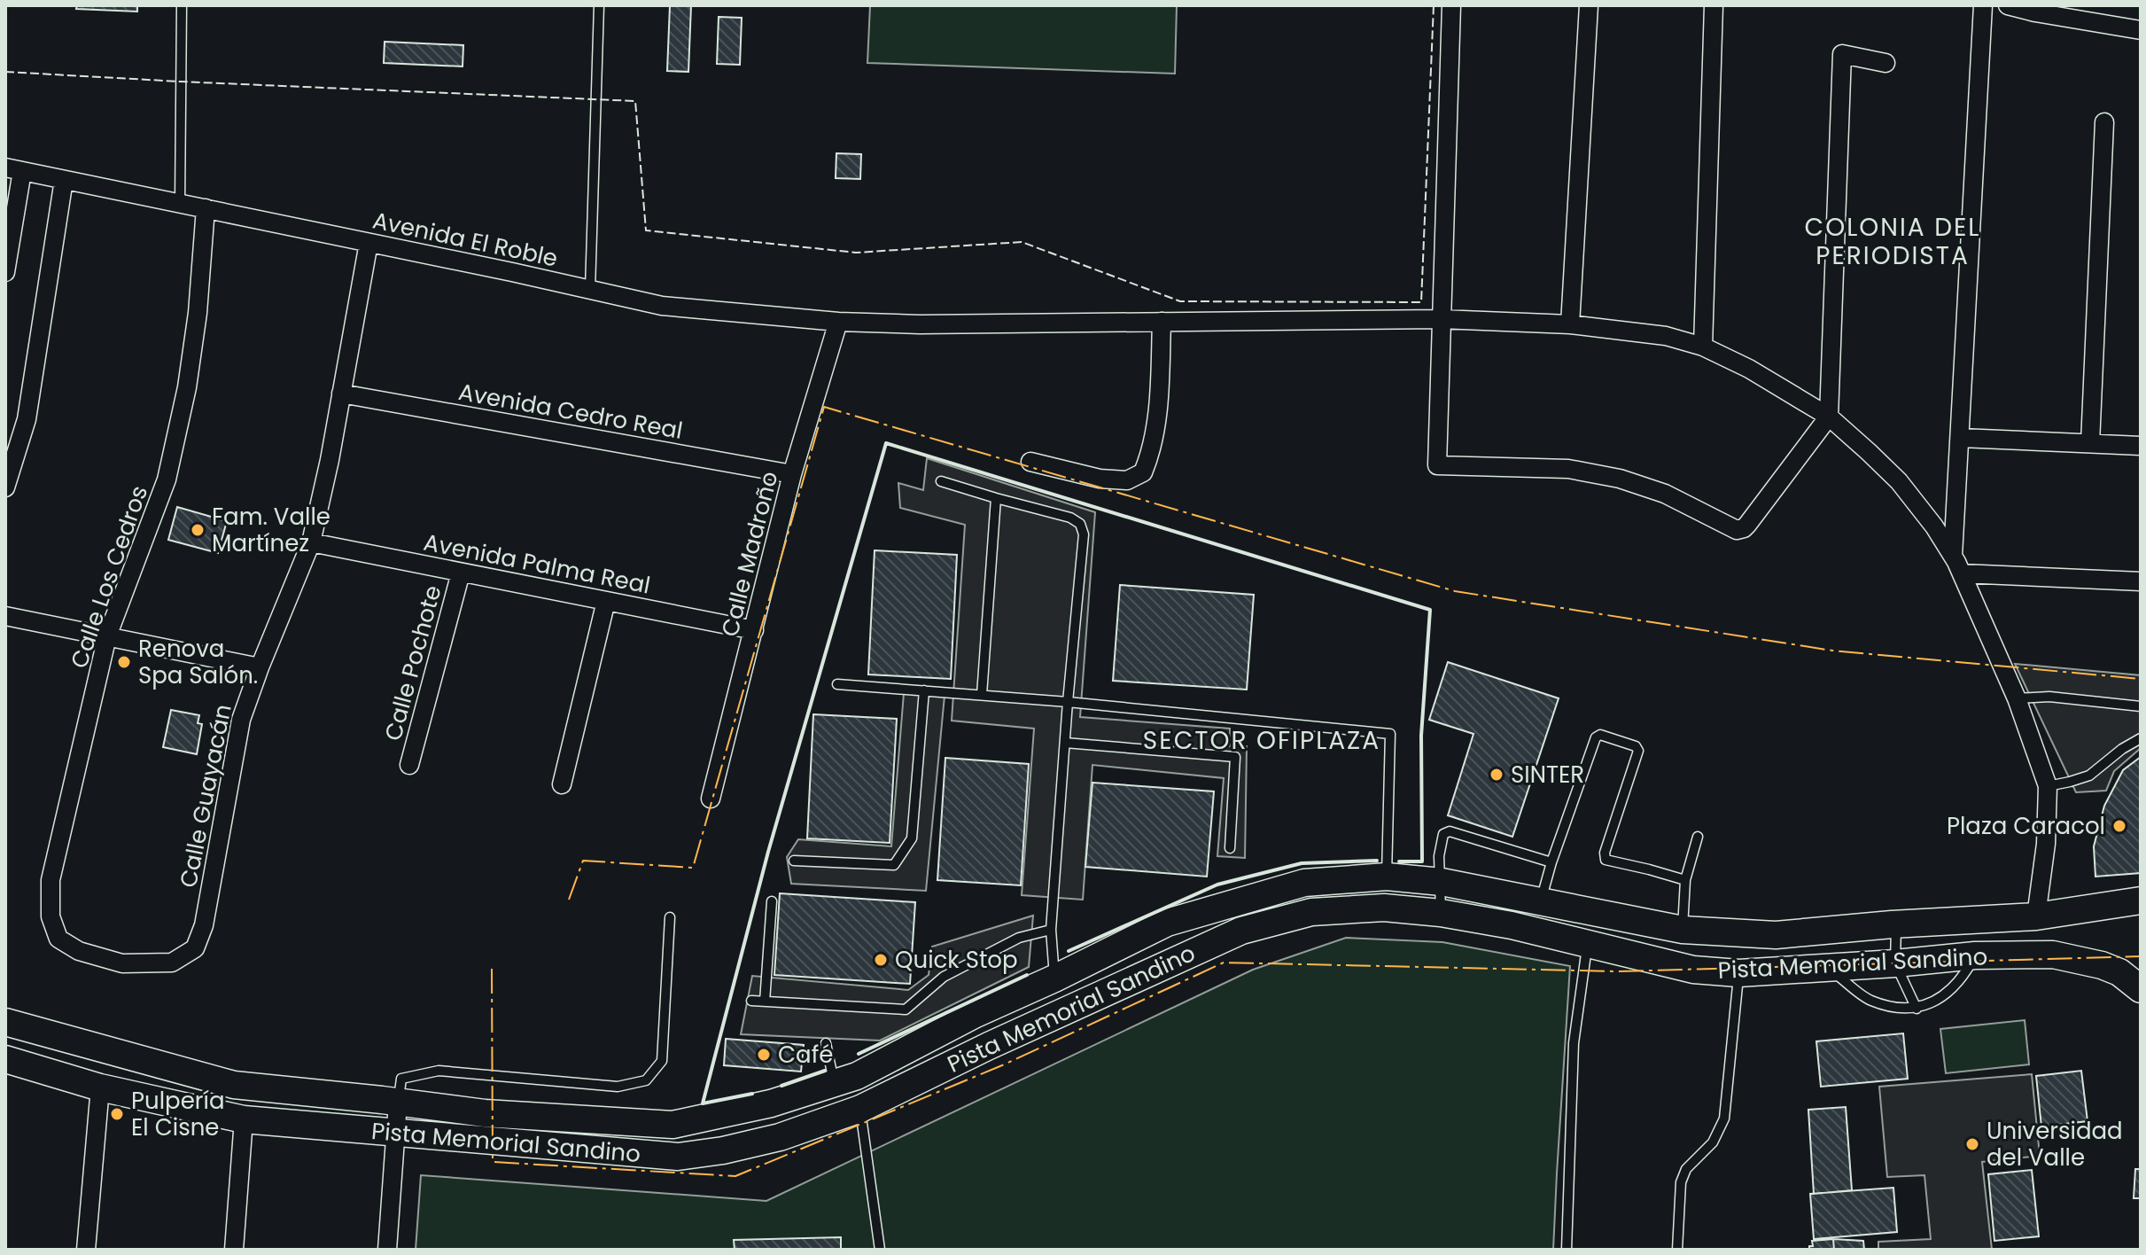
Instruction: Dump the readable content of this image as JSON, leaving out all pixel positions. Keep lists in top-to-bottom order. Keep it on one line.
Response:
{"streets":{"main road":["Pista Memorial Sandino"],"street":["Avenida El Roble","Avenida Cedro Real","Calle Madroño","Avenida Palma Real","Calle Los Cedros","Calle Pochote","Calle Guayacán"]},"crossings":[["Avenida El Roble","Calle Madroño"],["Avenida El Roble","Calle Los Cedros"],["Avenida El Roble","Calle Guayacán"],["Avenida Cedro Real","Calle Madroño"],["Avenida Cedro Real","Calle Guayacán"],["Calle Madroño","Avenida Palma Real"],["Avenida Palma Real","Calle Pochote"],["Avenida Palma Real","Calle Guayacán"],["Calle Los Cedros","Calle Guayacán"]],"districts":["COLONIA DEL PERIODISTA","SECTOR OFIPLAZA"],"places":["Fam. Valle Martínez","Renova Spa Salón.","SINTER","Plaza Caracol","Quick Stop","Café","Pulpería El Cisne","Universidad del Valle"]}
